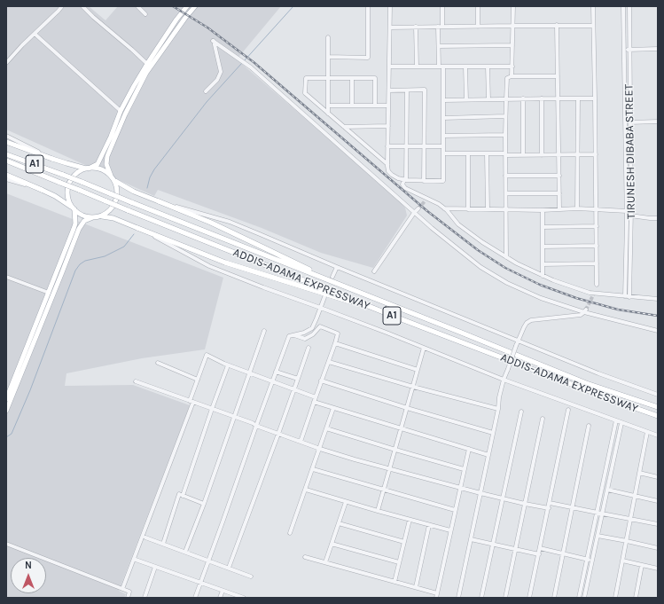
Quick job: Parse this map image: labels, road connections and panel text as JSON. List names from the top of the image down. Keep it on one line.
{"streets":{"highway":["A1","ADDIS-ADAMA EXPRESSWAY"],"street":["TIRUNESH DIBABA STREET"]},"north":"top"}
